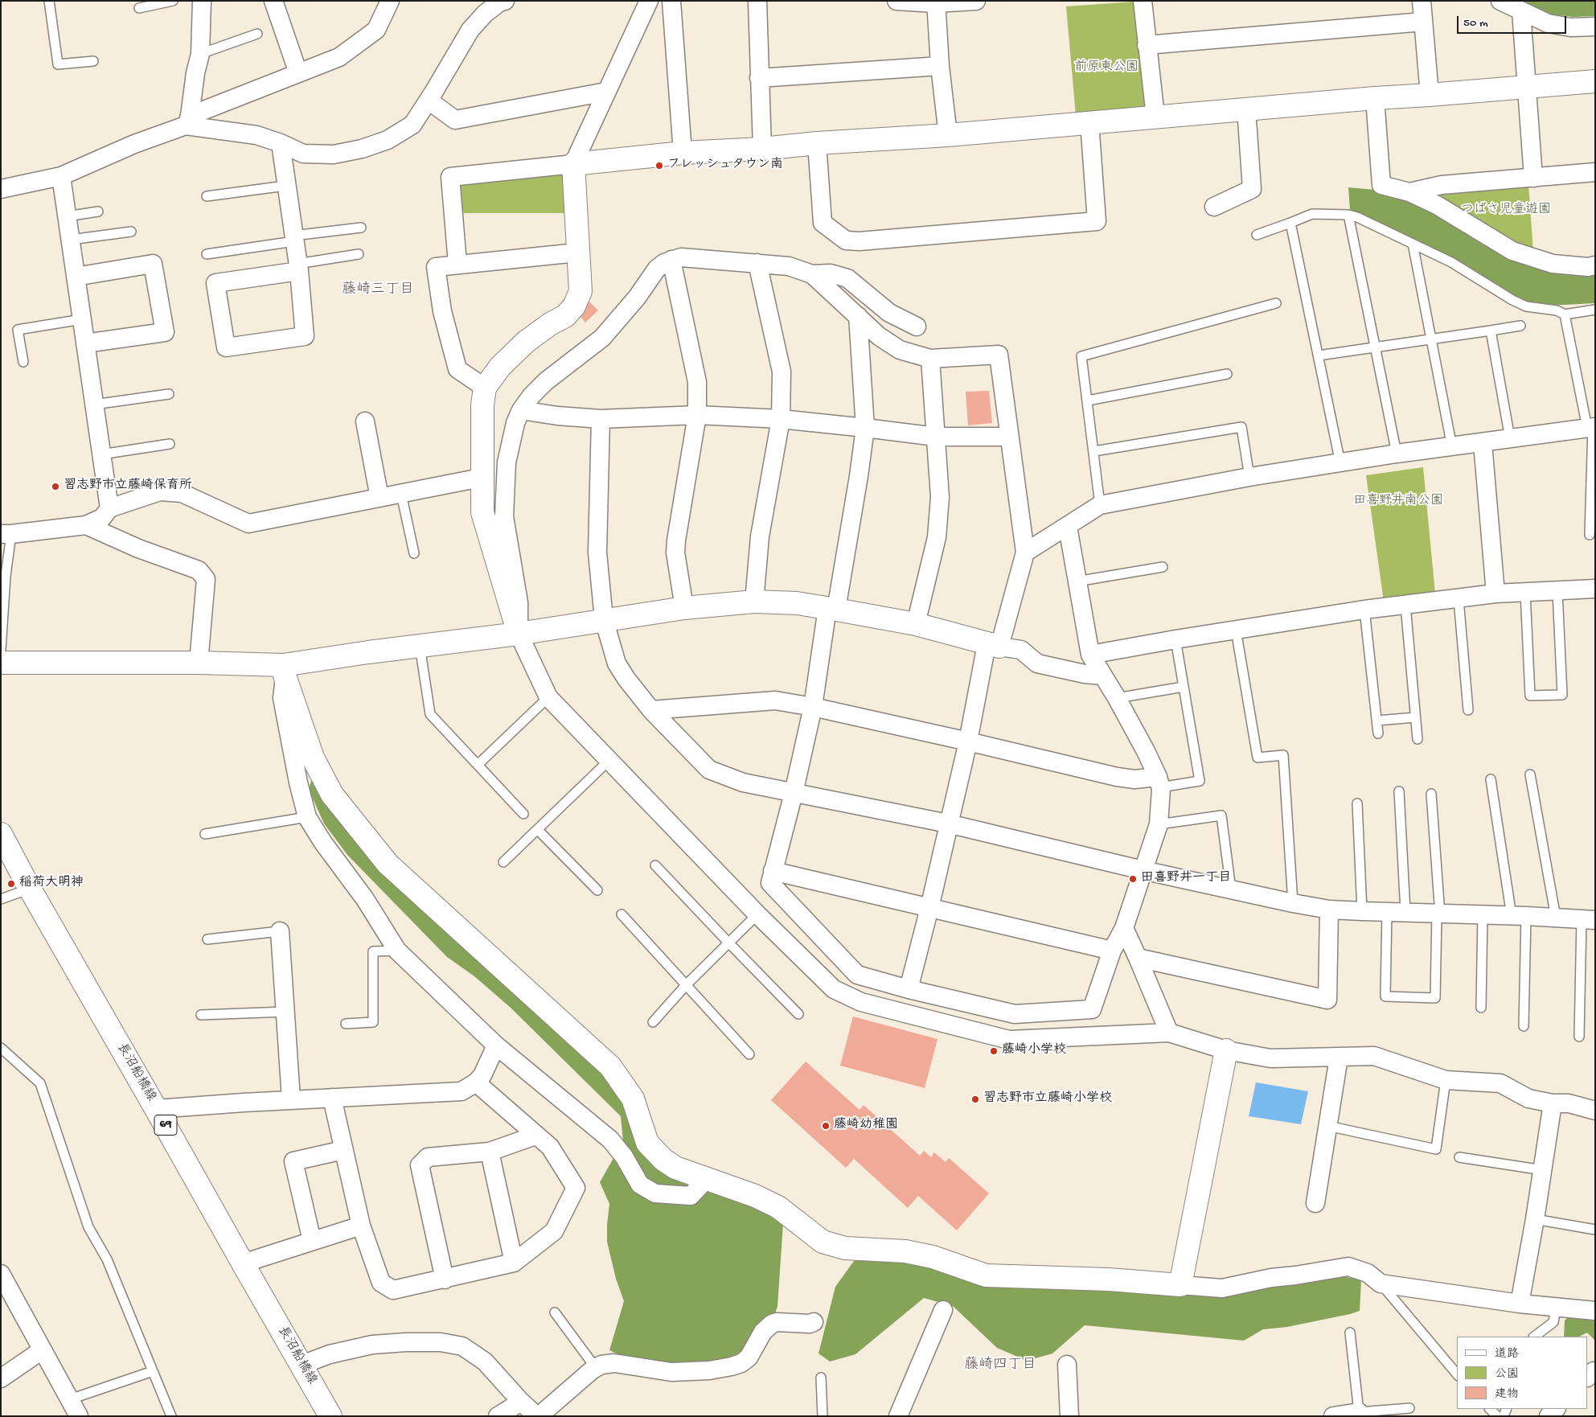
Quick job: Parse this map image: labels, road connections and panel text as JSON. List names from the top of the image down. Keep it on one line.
{"streets":{"street":["長沼船橋線","69"]},"districts":["藤崎三丁目","藤崎四丁目"],"parks":["前原東公園","つばさ児童遊園","田喜野井南公園"],"places":["フレッシュタウン南","習志野市立藤崎保育所","田喜野井一丁目","稲荷大明神","藤崎小学校","習志野市立藤崎小学校","藤崎幼稚園"],"legend":["道路","公園","建物"],"scale_bar":"50 m"}
